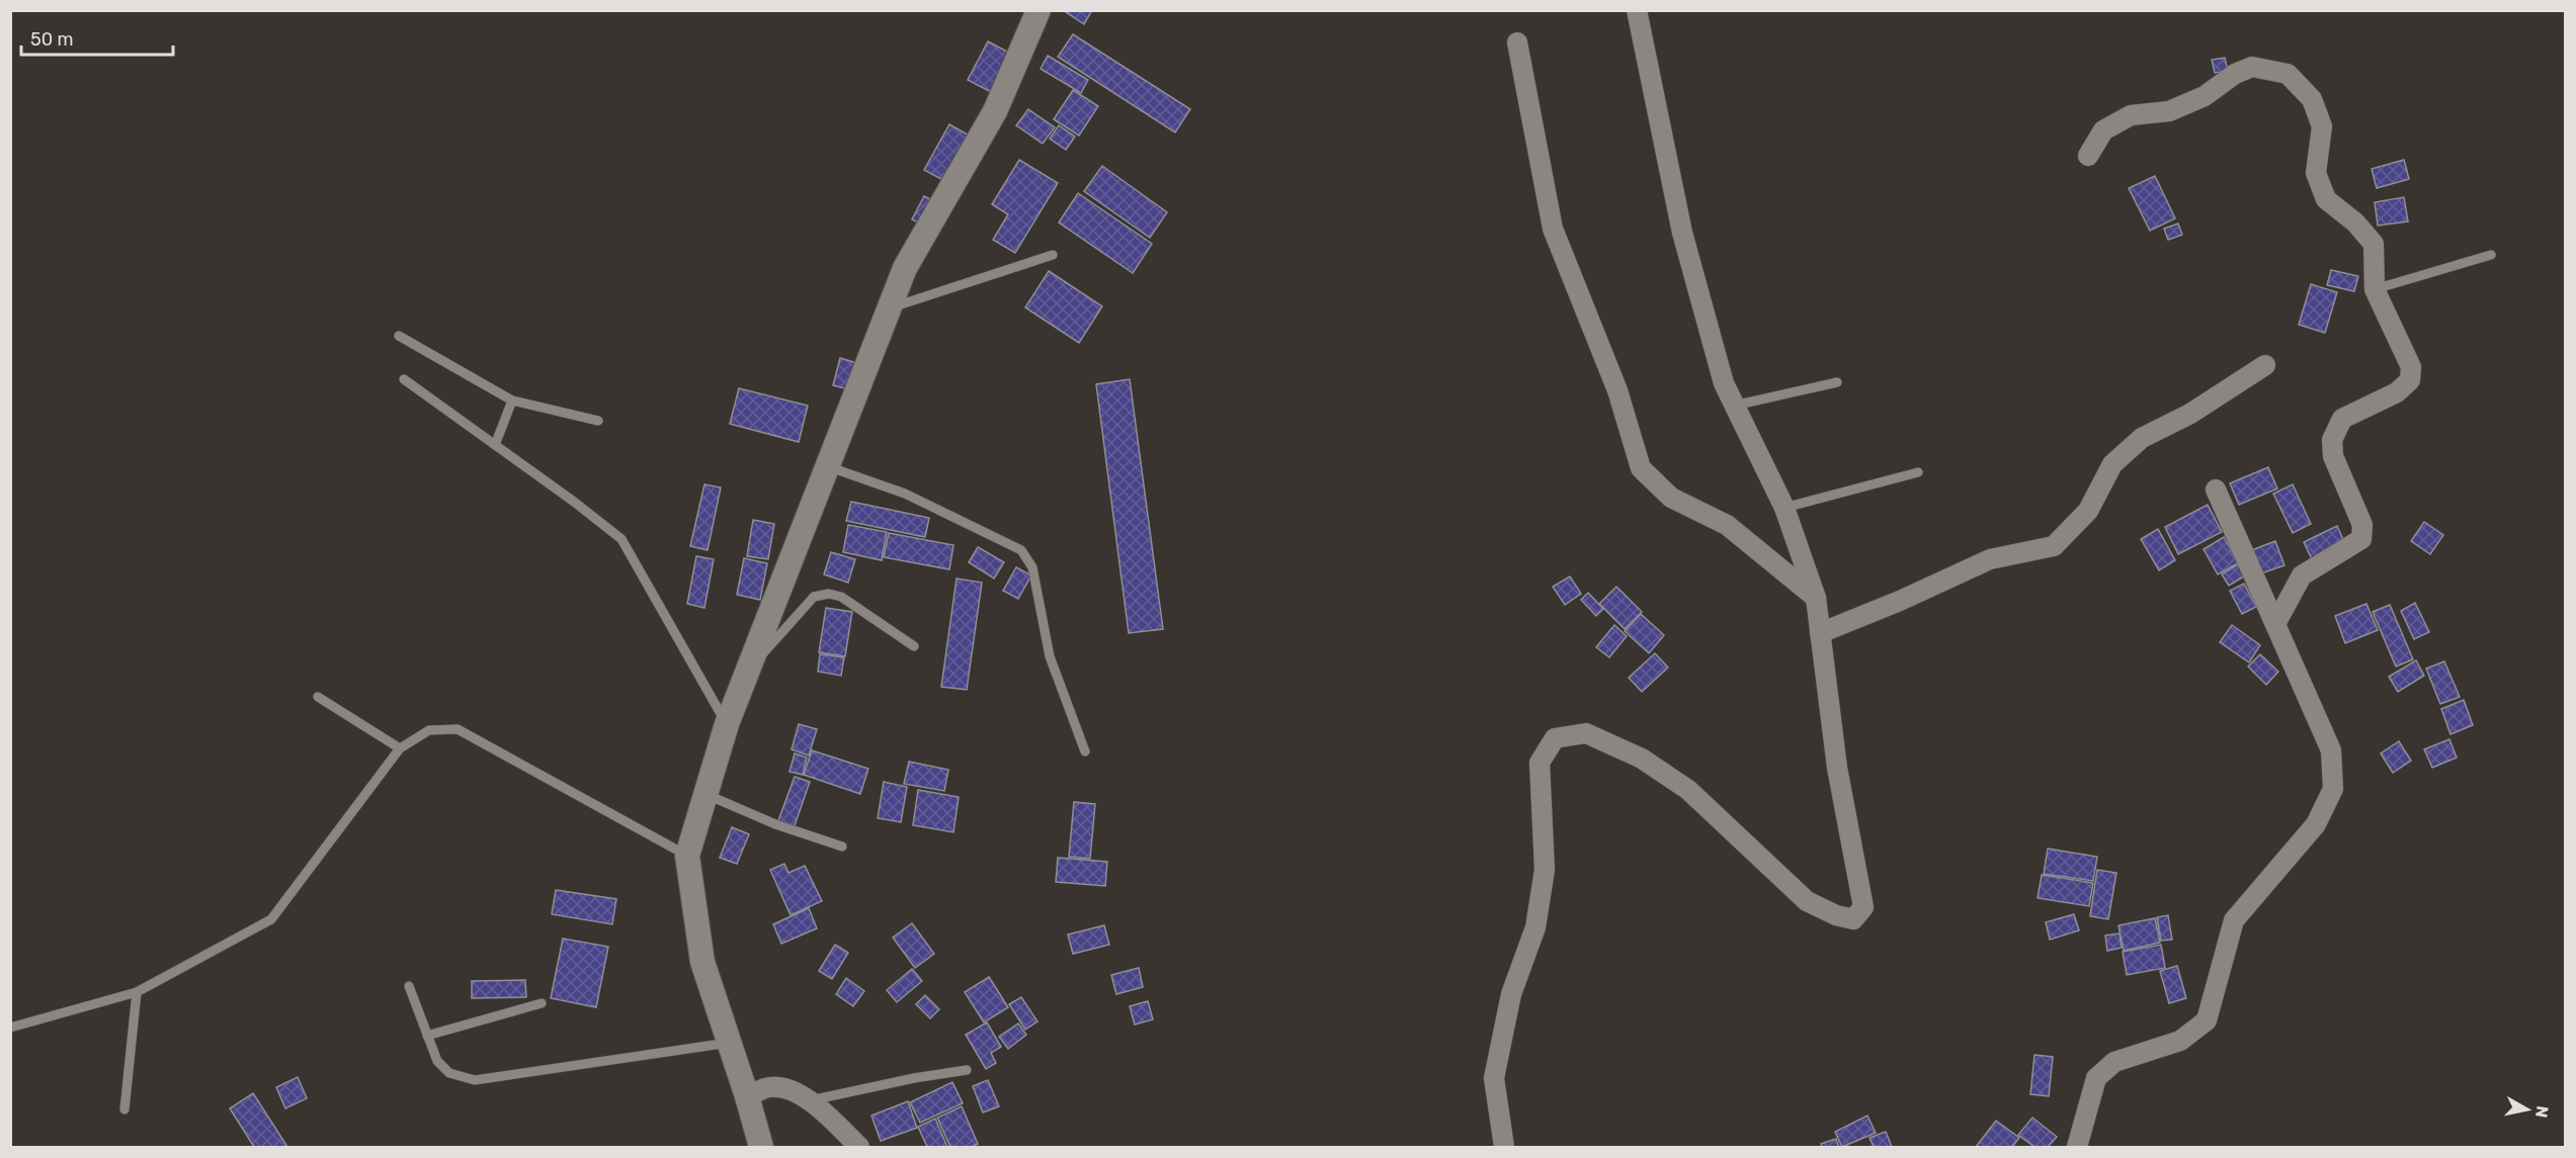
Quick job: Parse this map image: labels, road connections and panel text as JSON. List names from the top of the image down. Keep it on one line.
{"scale_bar":"50 m","north":"right"}
